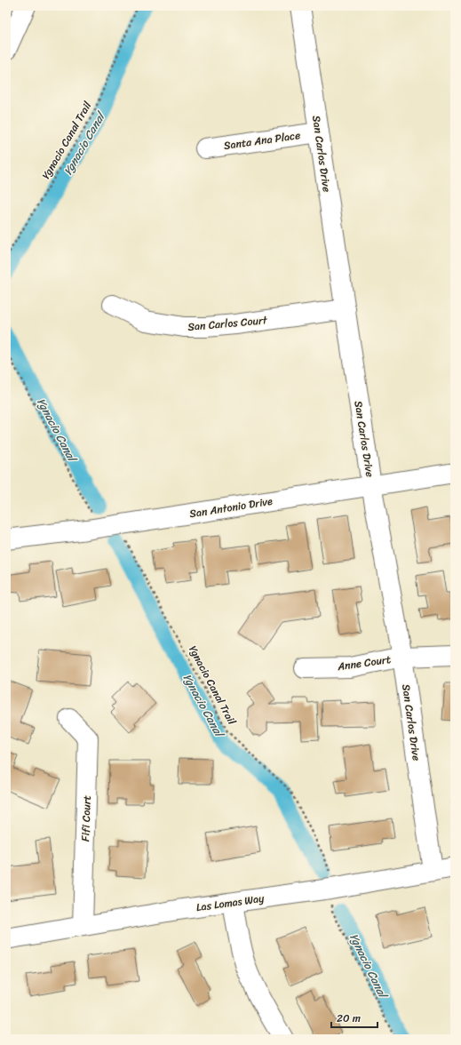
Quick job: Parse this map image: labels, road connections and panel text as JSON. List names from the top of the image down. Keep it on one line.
{"streets":{"street":["Santa Ana Place","San Carlos Drive","San Carlos Court","San Antonio Drive","Anne Court","Fifi Court","Las Lomas Way"],"path":["Ygnacio Canal Trail"]},"crossings":[["Ygnacio Canal Trail","San Antonio Drive"],["Ygnacio Canal Trail","Las Lomas Way"],["Santa Ana Place","San Carlos Drive"],["San Carlos Drive","San Carlos Court"],["San Carlos Drive","San Antonio Drive"],["San Carlos Drive","Anne Court"],["San Carlos Drive","Las Lomas Way"],["Fifi Court","Las Lomas Way"]],"water":["Ygnacio Canal"],"scale_bar":"20 m"}
